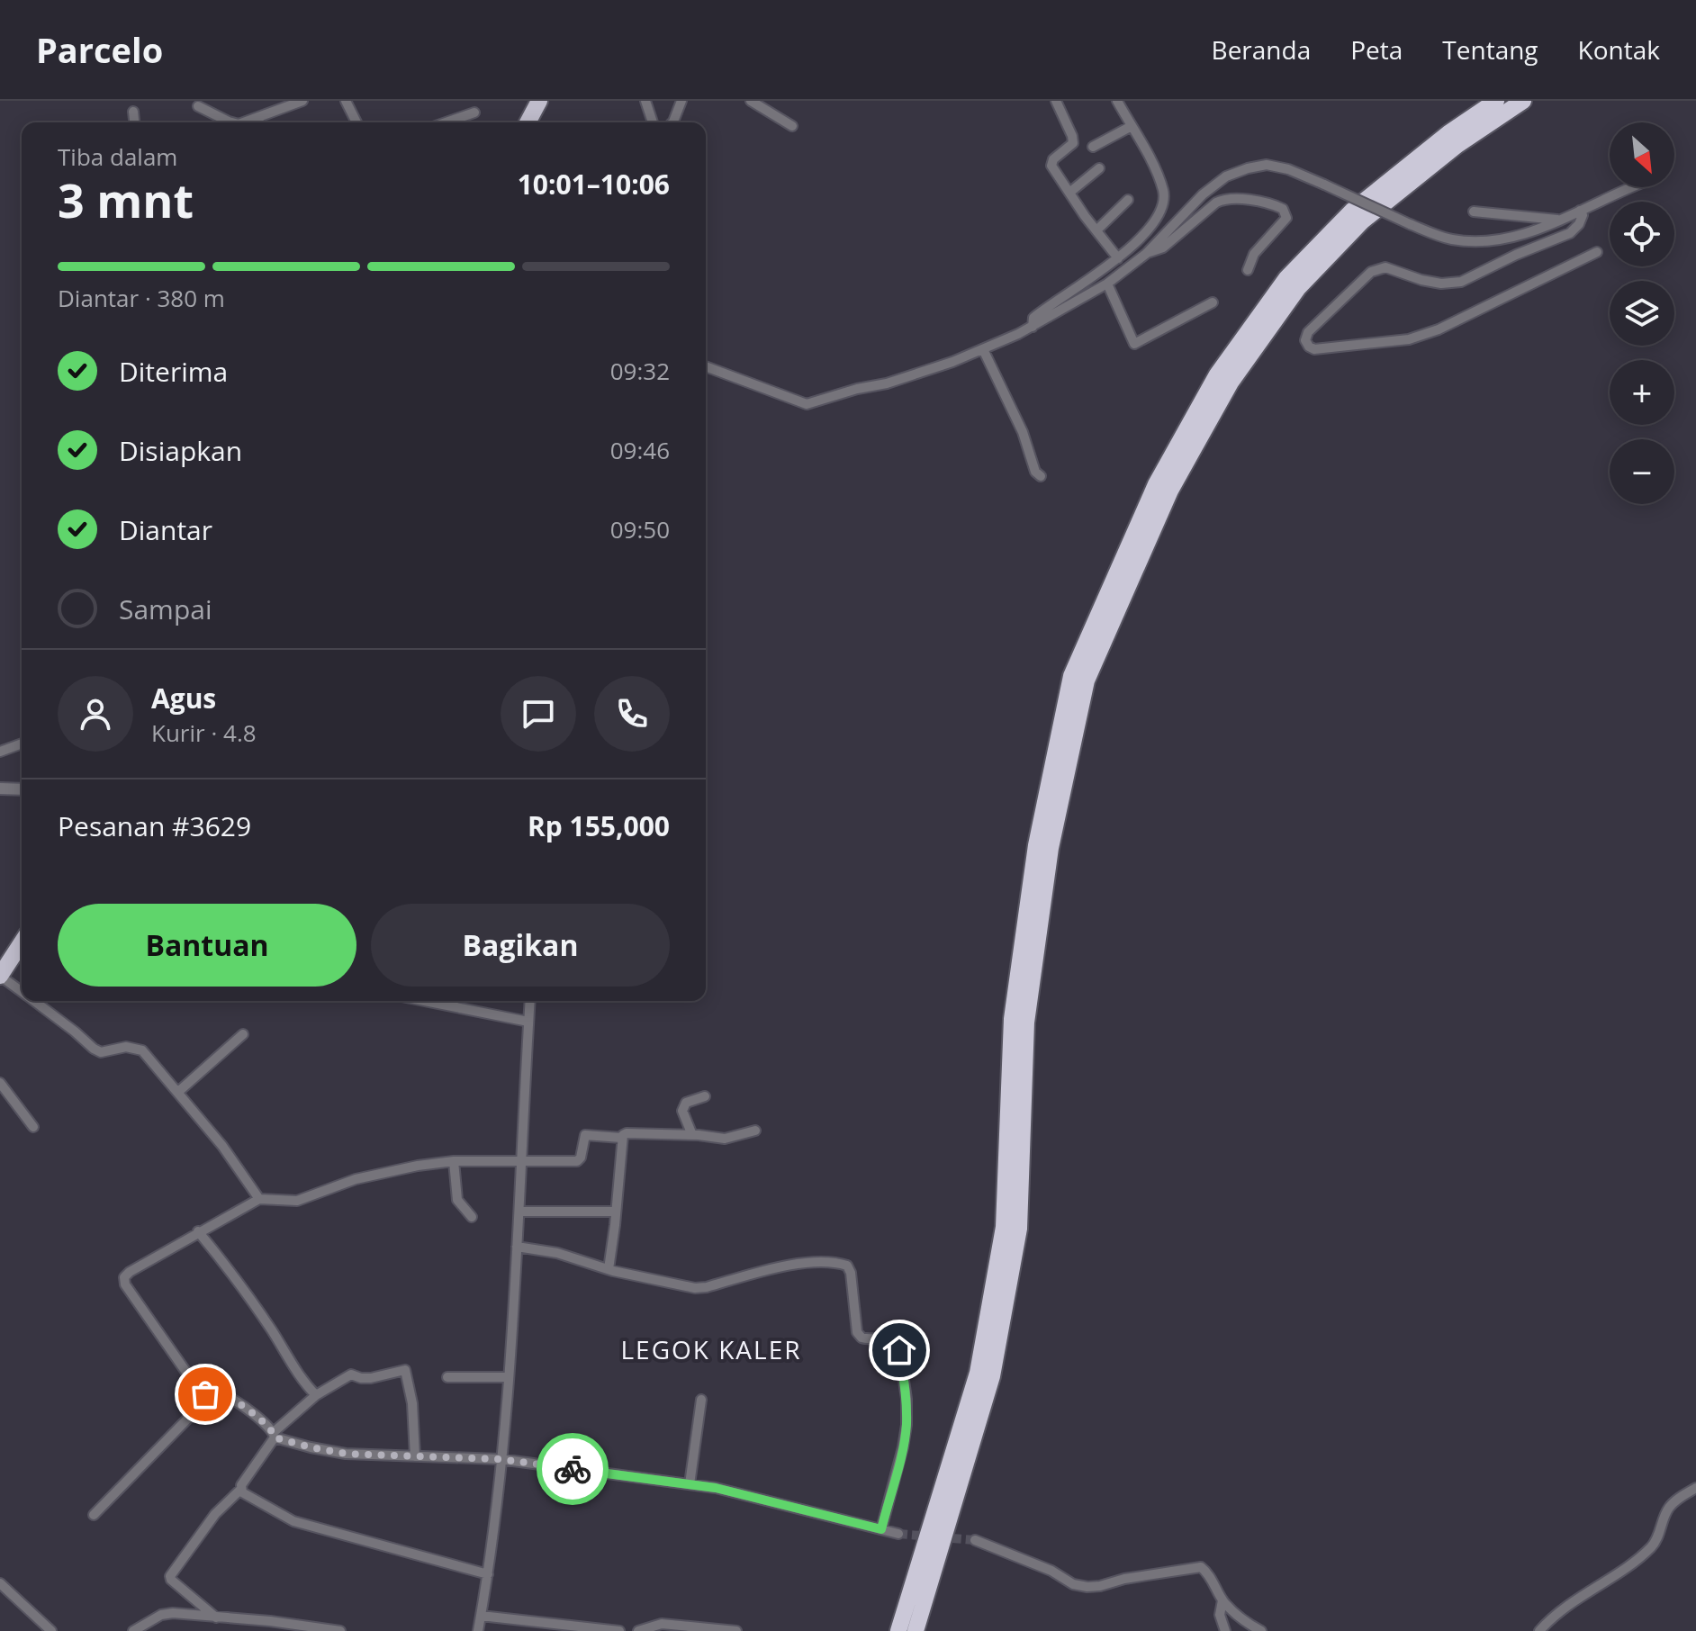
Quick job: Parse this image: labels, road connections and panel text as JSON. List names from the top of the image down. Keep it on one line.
{"districts":["LEGOK KALER"],"north":"bottom right","page":{"header":"Parcelo","nav":["Beranda","Peta","Tentang","Kontak"],"map_buttons":["+","−"],"heading":["3 mnt","Tiba dalam","10:01–10:06"],"panel":["Agus","Kurir · 4.8","Pesanan #3629","Rp 155,000"],"bar":"Diantar · 380 m","list":[["Diterima","09:32"],["Disiapkan","09:46"],["Diantar","09:50"],"Sampai"],"buttons":["Bantuan","Bagikan"]}}
